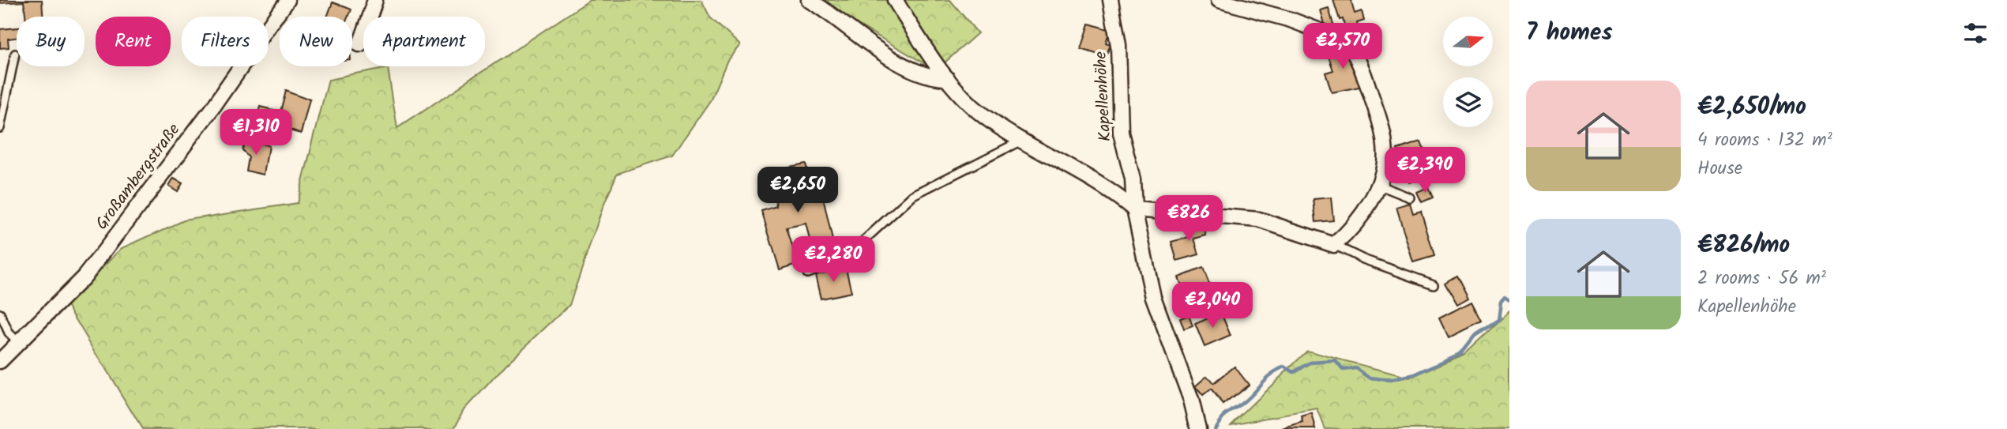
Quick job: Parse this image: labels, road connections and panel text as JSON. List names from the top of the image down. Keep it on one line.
{"streets":{"street":["Kapellenhöhe","Großambergstraße"]},"north":"right","page":{"heading":"7 homes","chip":["Buy","Rent","Filters","New","Apartment"],"price":["€2,570","€1,310","€2,390","€2,650","€826","€2,280","€2,040"],"list":[{"name":"€2,650/mo","note":"4 rooms · 132 m² · House"},{"name":"€826/mo","note":"2 rooms · 56 m² · Kapellenhöhe"}]}}
